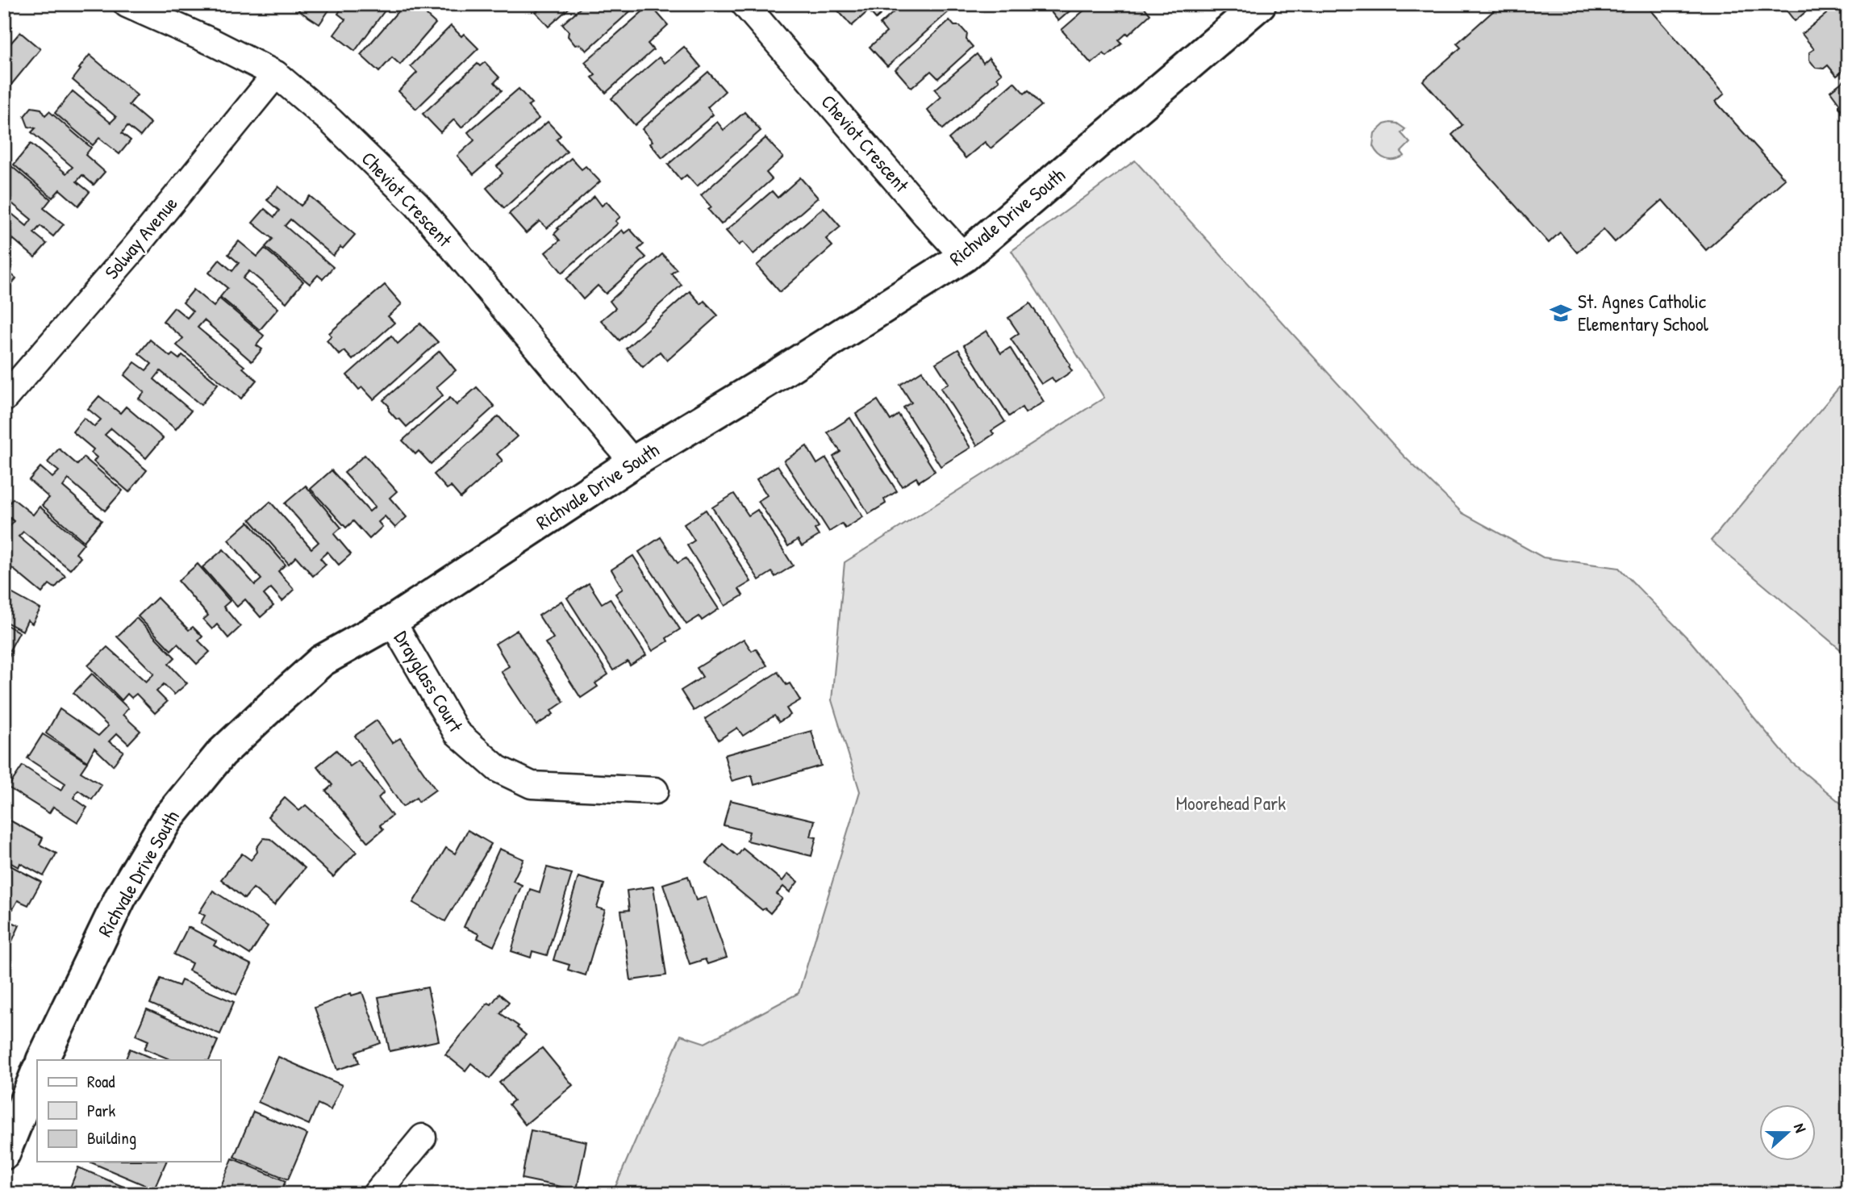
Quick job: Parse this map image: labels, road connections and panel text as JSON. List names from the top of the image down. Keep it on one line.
{"streets":{"street":["Cheviot Crescent","Richvale Drive South","Solway Avenue","Drayglass Court"]},"crossings":[["Cheviot Crescent","Richvale Drive South"],["Cheviot Crescent","Solway Avenue"],["Richvale Drive South","Drayglass Court"]],"parks":["Moorehead Park"],"places":{"school or university":["St. Agnes Catholic Elementary School"]},"legend":["Road","Park","Building"],"north":"right"}
